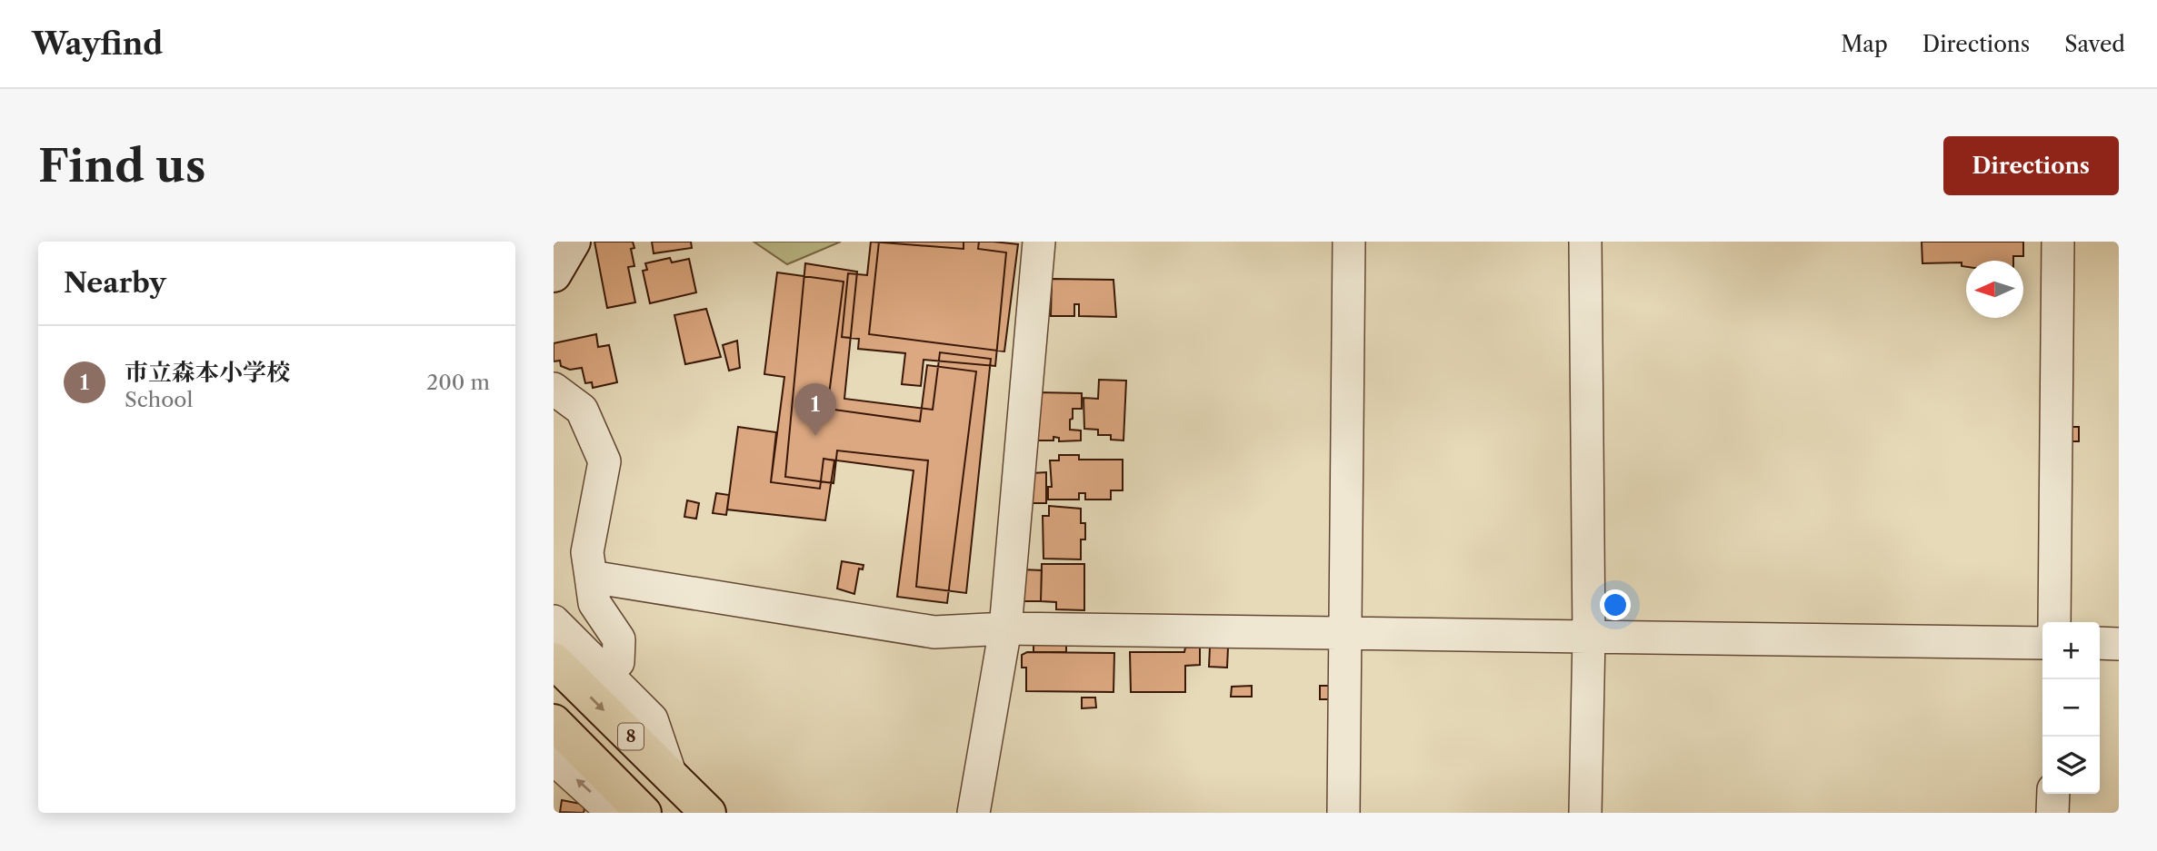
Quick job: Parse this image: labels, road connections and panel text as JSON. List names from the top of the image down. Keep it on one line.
{"streets":{"highway":["8"]},"north":"left","page":{"header":"Wayfind","nav":["Map","Directions","Saved"],"buttons":"Directions","title":"Find us","heading":"Nearby","list":[{"mark":"1","name":"市立森本小学校","note":"School","value":"200 m"}],"pins":"1","map_buttons":["+","−"]}}
